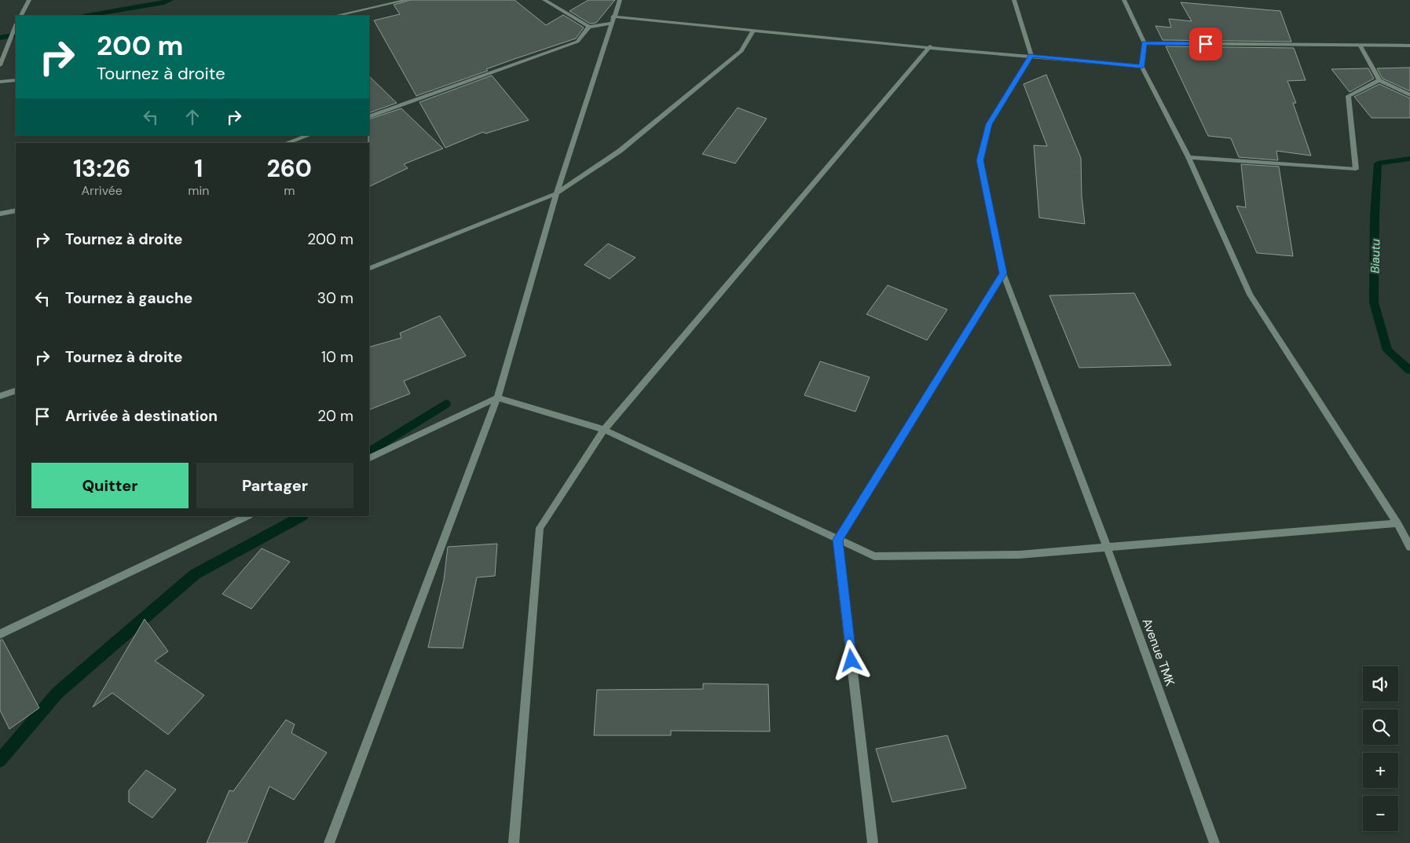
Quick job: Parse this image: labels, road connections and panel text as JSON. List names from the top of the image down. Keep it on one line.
{"streets":{"street":["Avenue TMK"]},"water":["Biautu"],"page":{"turn":["200 m","Tournez à droite"],"eta":["13:26","Arrivée","1","min","260","m"],"list":[{"name":"Tournez à droite","value":"200 m"},{"name":"Tournez à gauche","value":"30 m"},{"name":"Tournez à droite","value":"10 m"},{"name":"Arrivée à destination","value":"20 m"}],"buttons":["Quitter","Partager"],"map_buttons":["+","−"]}}
